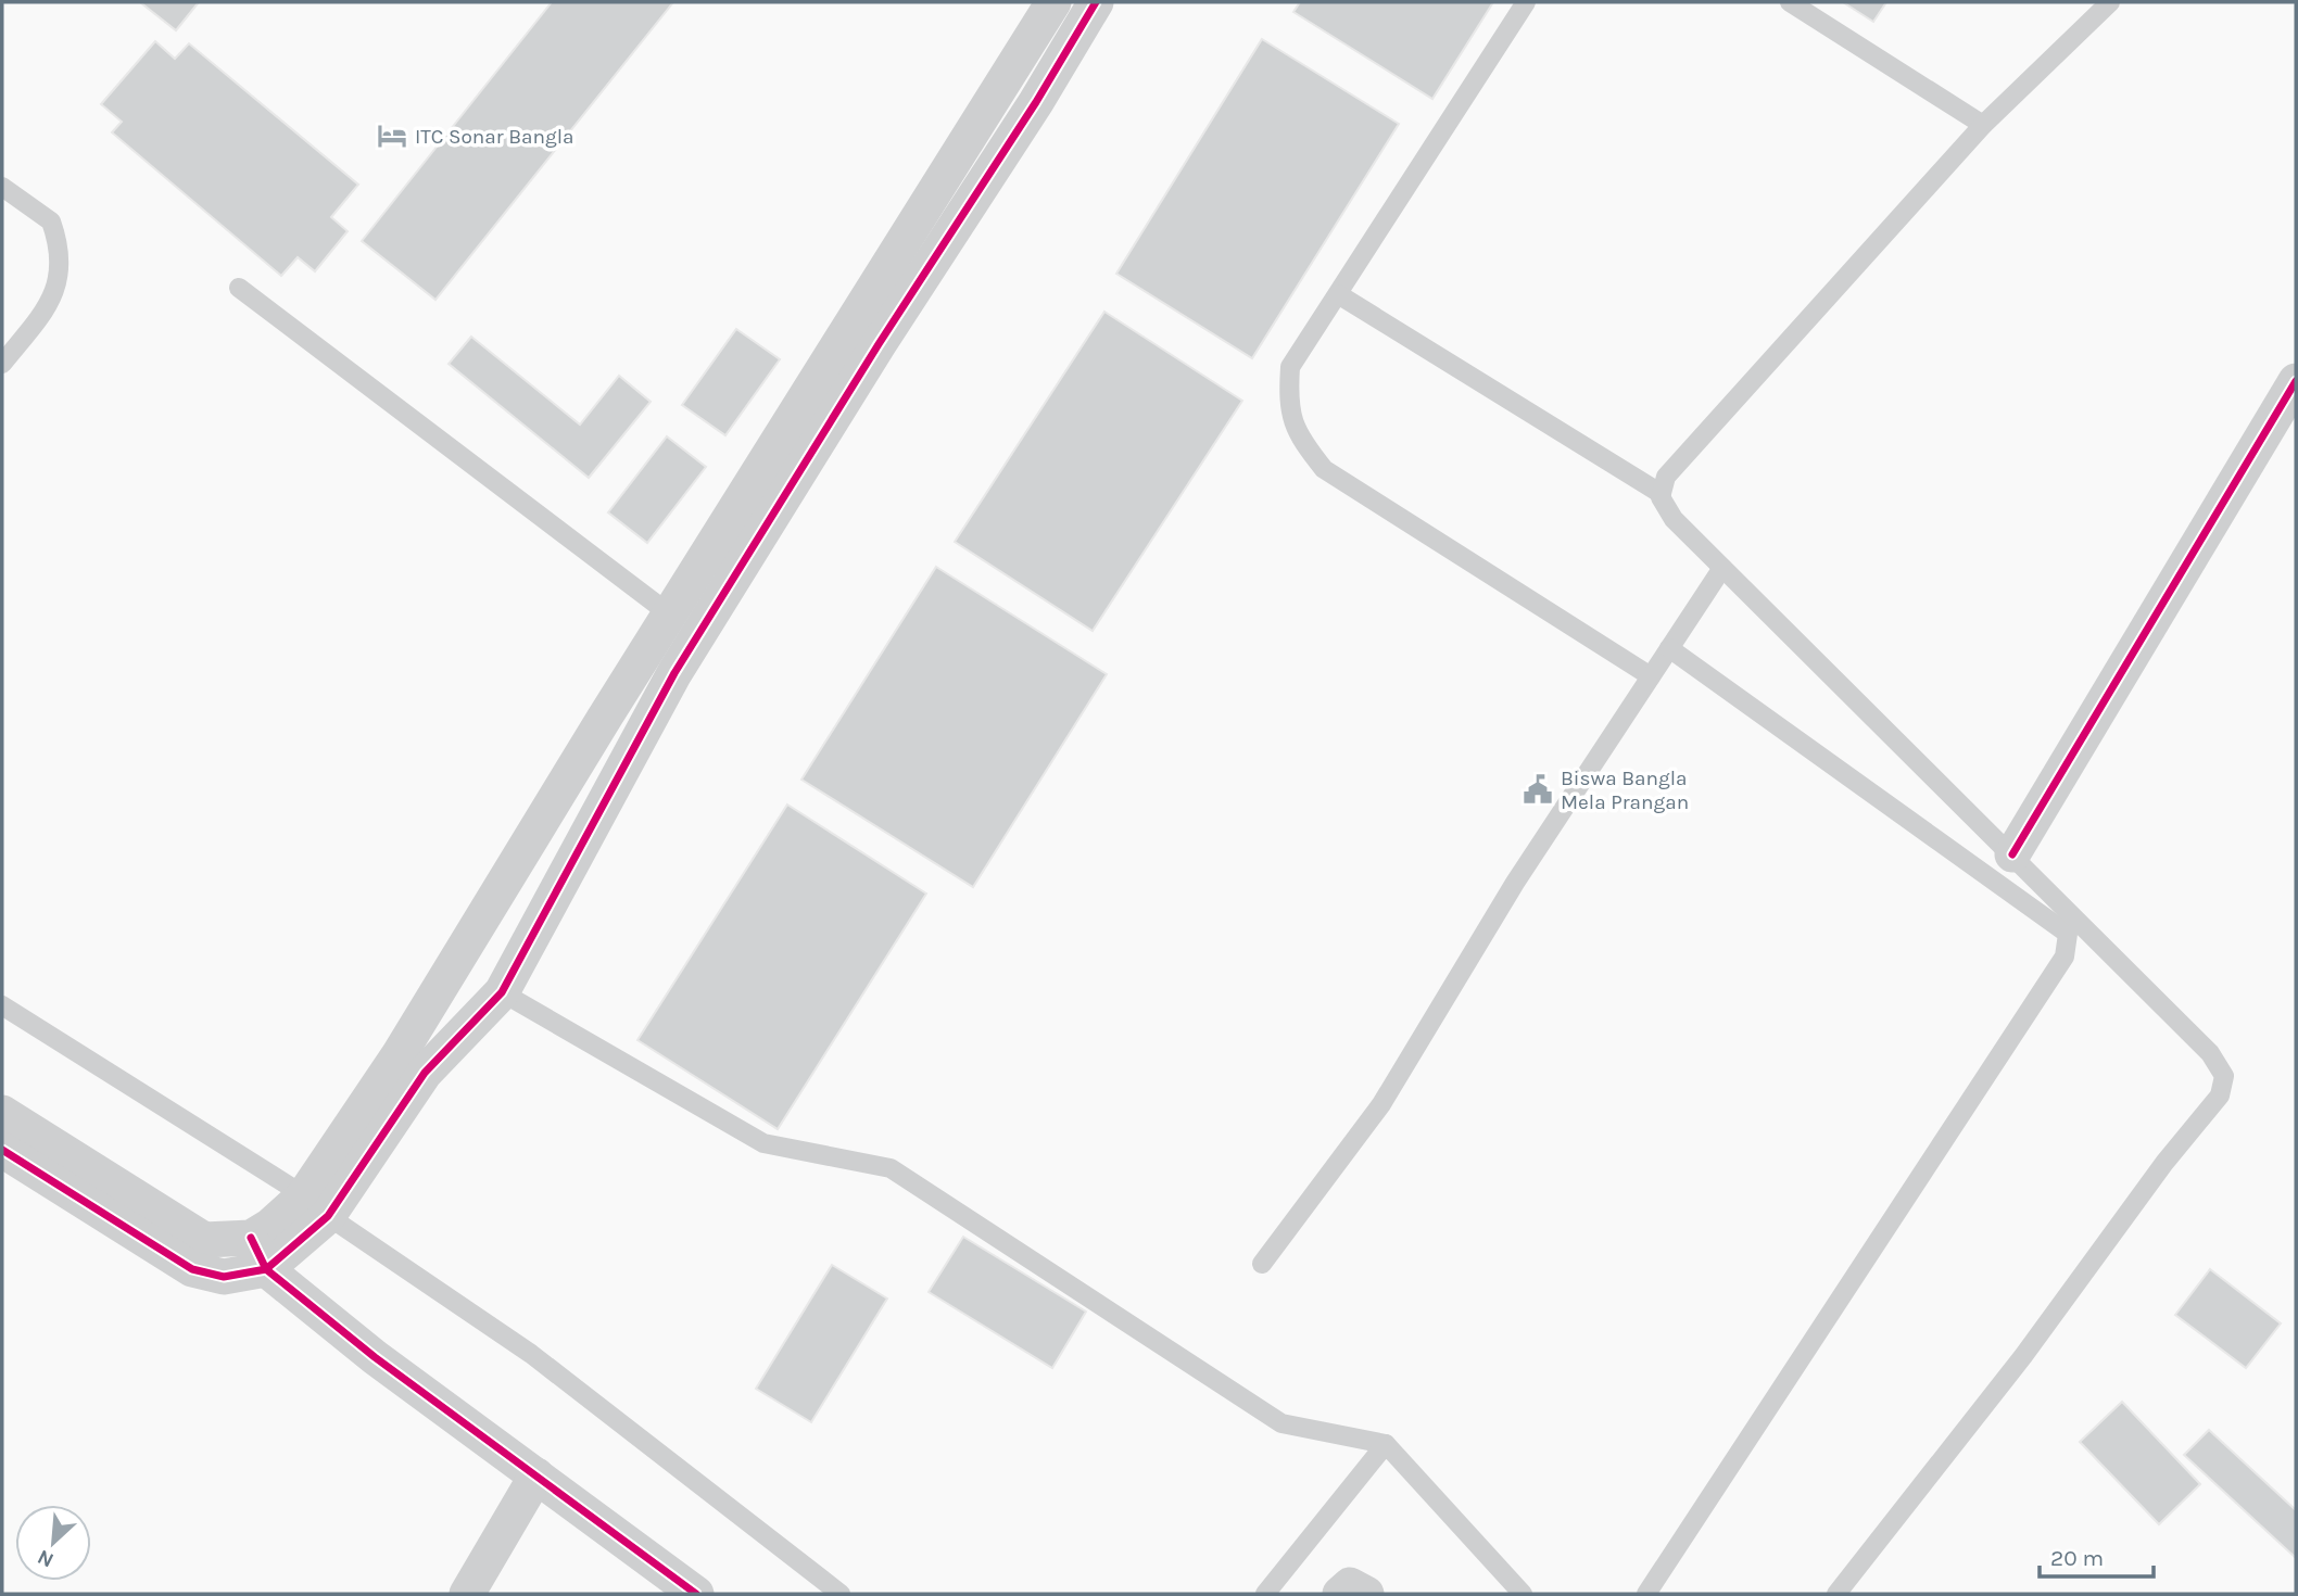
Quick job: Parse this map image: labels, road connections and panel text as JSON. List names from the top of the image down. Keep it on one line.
{"places":{"hotel":["ITC Sonar Bangla"],"public building":["Biswa Bangla Mela Prangan"]},"scale_bar":"20 m","north":"bottom left"}
